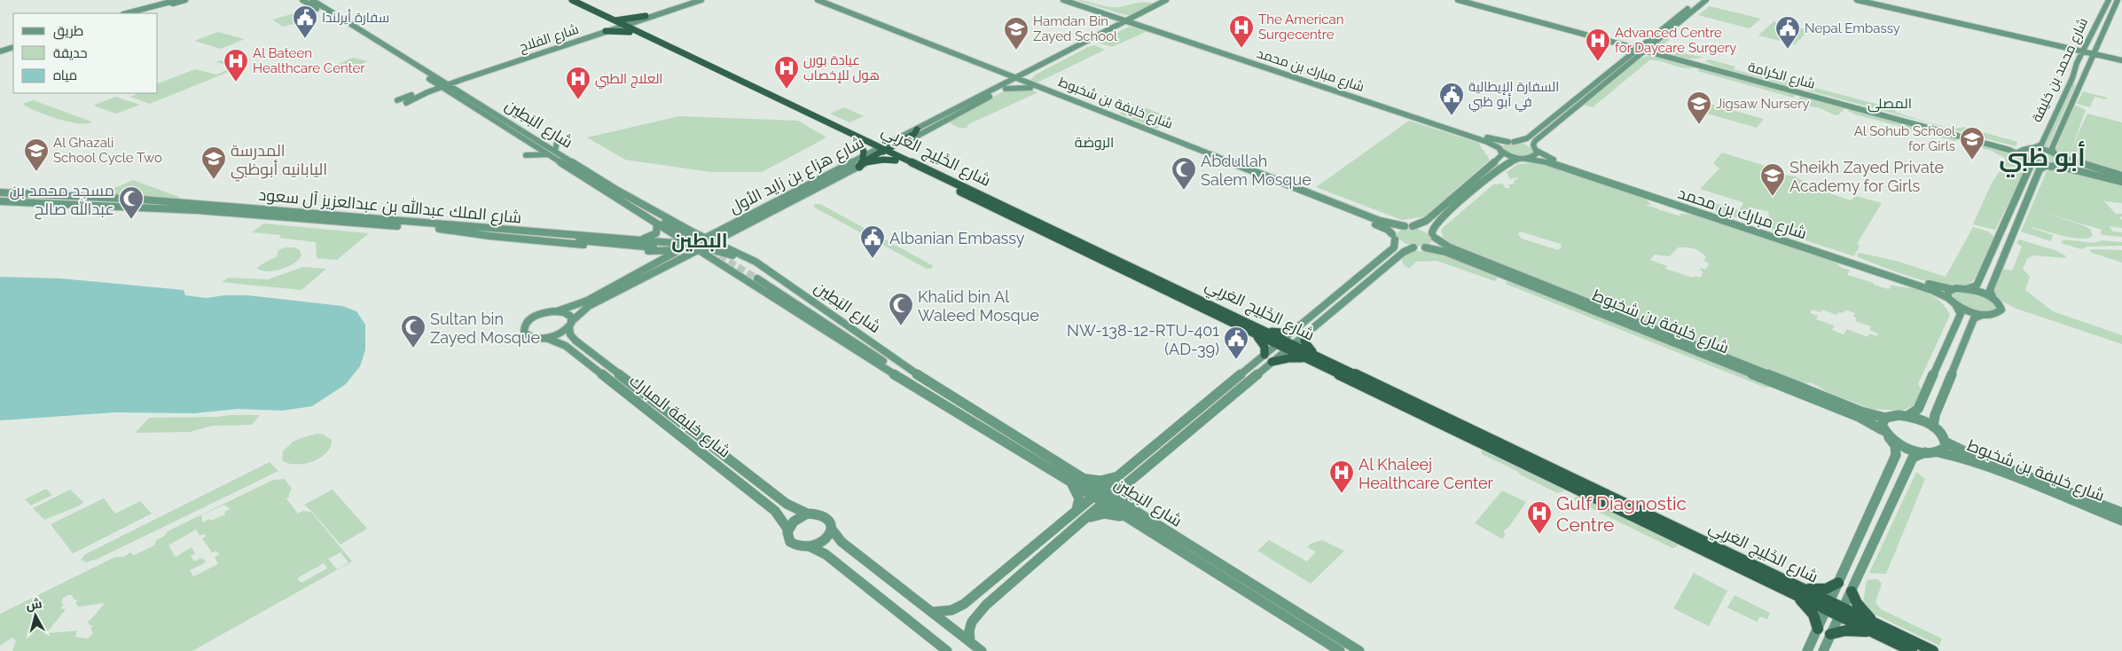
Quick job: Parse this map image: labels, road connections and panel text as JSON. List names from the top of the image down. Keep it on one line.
{"streets":{"highway":["شارع الخَلِيج العَربِي"],"main road":["شارع الفلاح","شارع مبارك بن محمد","شارع محمد بن خليفة","شارع الكرامة","شارع خليفة بن شخبوط","شارع البَطِين","شارع هزاع بن زايد الأول","شارع الملك عبدالله بن عبدالعزيز آل سعود","شارع خليفة المبارك"]},"crossings":[["شارع الفلاح","شارع البَطِين"],["شارع الفلاح","شارع الخَلِيج العَربِي"],["شارع مبارك بن محمد","شارع هزاع بن زايد الأول"],["شارع محمد بن خليفة","شارع الكرامة"],["شارع خليفة بن شخبوط","شارع هزاع بن زايد الأول"],["شارع البَطِين","شارع هزاع بن زايد الأول"],["شارع البَطِين","شارع الملك عبدالله بن عبدالعزيز آل سعود"],["شارع الخَلِيج العَربِي","شارع هزاع بن زايد الأول"],["شارع هزاع بن زايد الأول","شارع خليفة المبارك"]],"districts":["المصلى","الروضة","أبو ظبي","البطين"],"places":{"public building":["سفارة أيرلندا","Nepal Embassy","السفارة الإيطالية في أبو ظبي","Albanian Embassy","NW-138-12-RTU-401 (AD-39)"],"hospital":["The American Surgecentre","Advanced Centre for Daycare Surgery","Al Bateen Healthcare Center","عيادة بورن هول للإخصاب","العلاج الطبي","Al Khaleej Healthcare Center","Gulf Diagnostic Centre"],"school or university":["Hamdan Bin Zayed School","Jigsaw Nursery","Al Sohub School for Girls","Al Ghazali School Cycle Two","المدرسة اليابانيه أبوظبي","Sheikh Zayed Private Academy for Girls"],"mosque":["Abdullah Salem Mosque","مسجد محمد بن عبدالله صالح","Khalid bin Al Waleed Mosque","Sultan bin Zayed Mosque"]},"legend":["طريق","حديقة","مياه"],"north":"top"}
